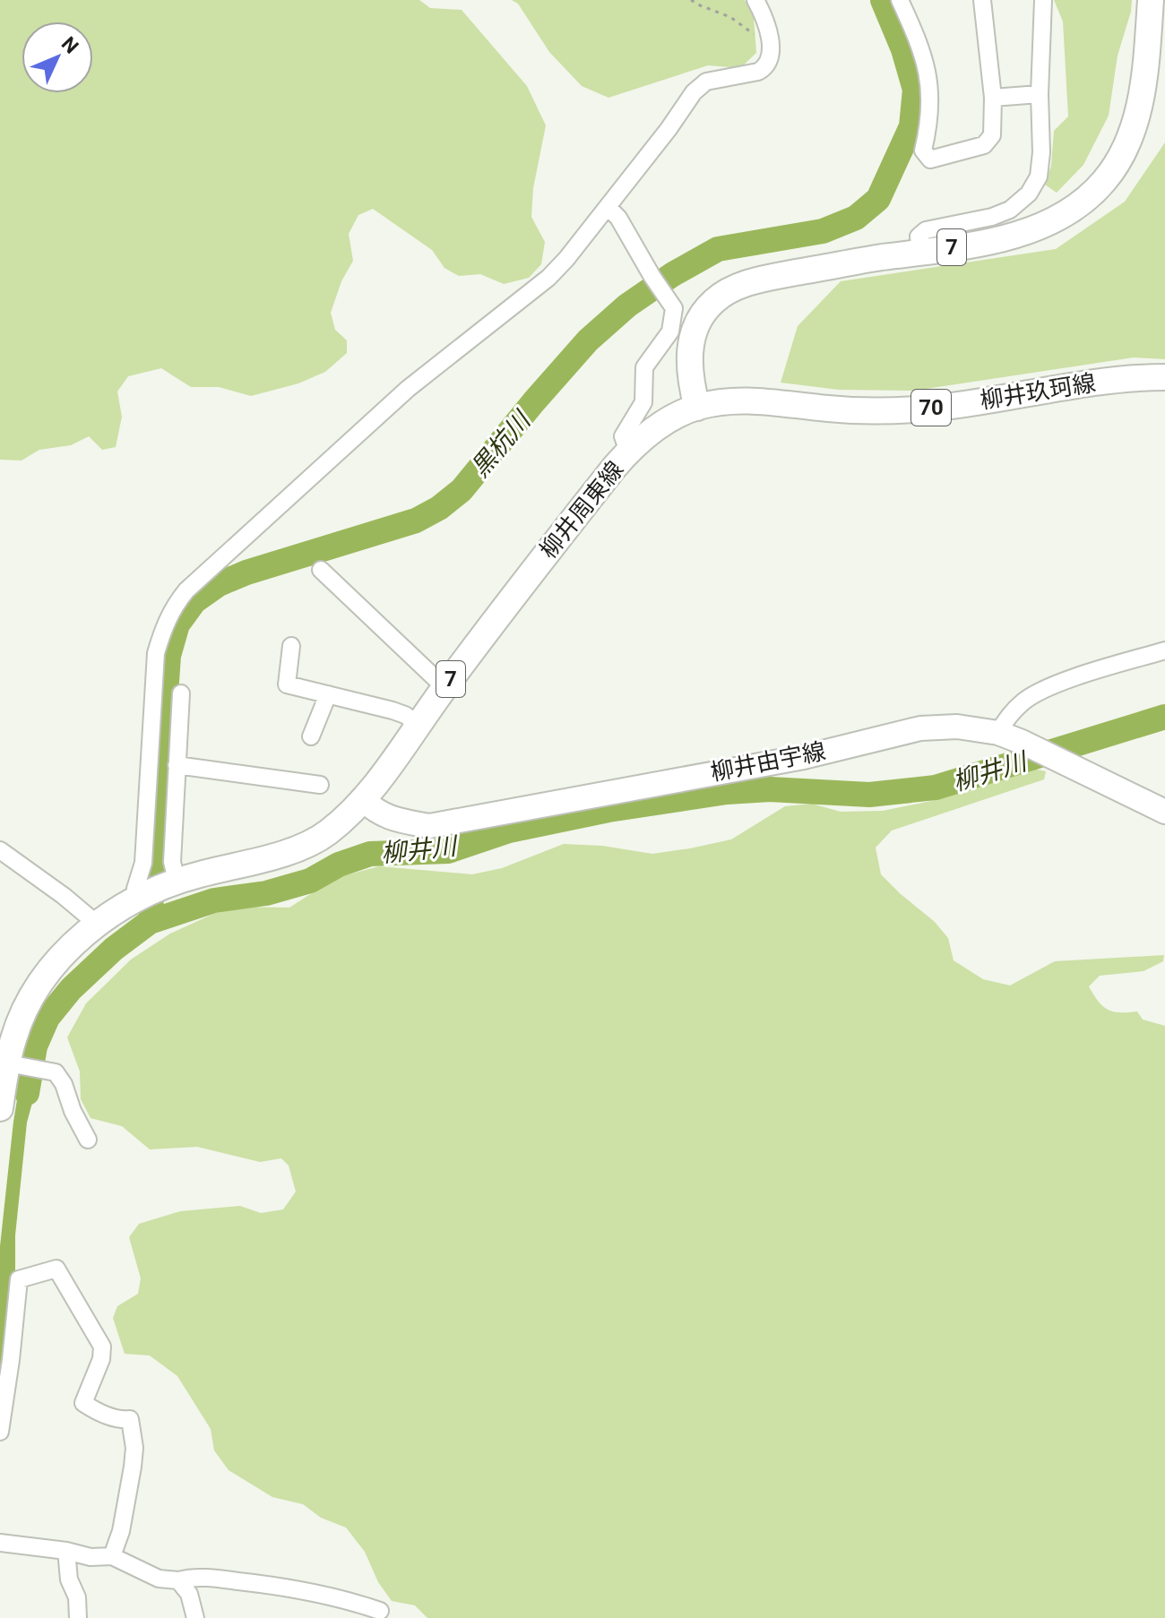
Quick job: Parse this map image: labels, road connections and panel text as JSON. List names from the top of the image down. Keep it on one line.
{"streets":{"main road":["7","柳井玖珂線","70","柳井周東線","柳井由宇線"]},"crossings":[["7","柳井玖珂線"],["7","柳井周東線"],["柳井玖珂線","柳井周東線"],["柳井周東線","柳井由宇線"]],"water":["黒杭川","柳井川"],"north":"top right"}
